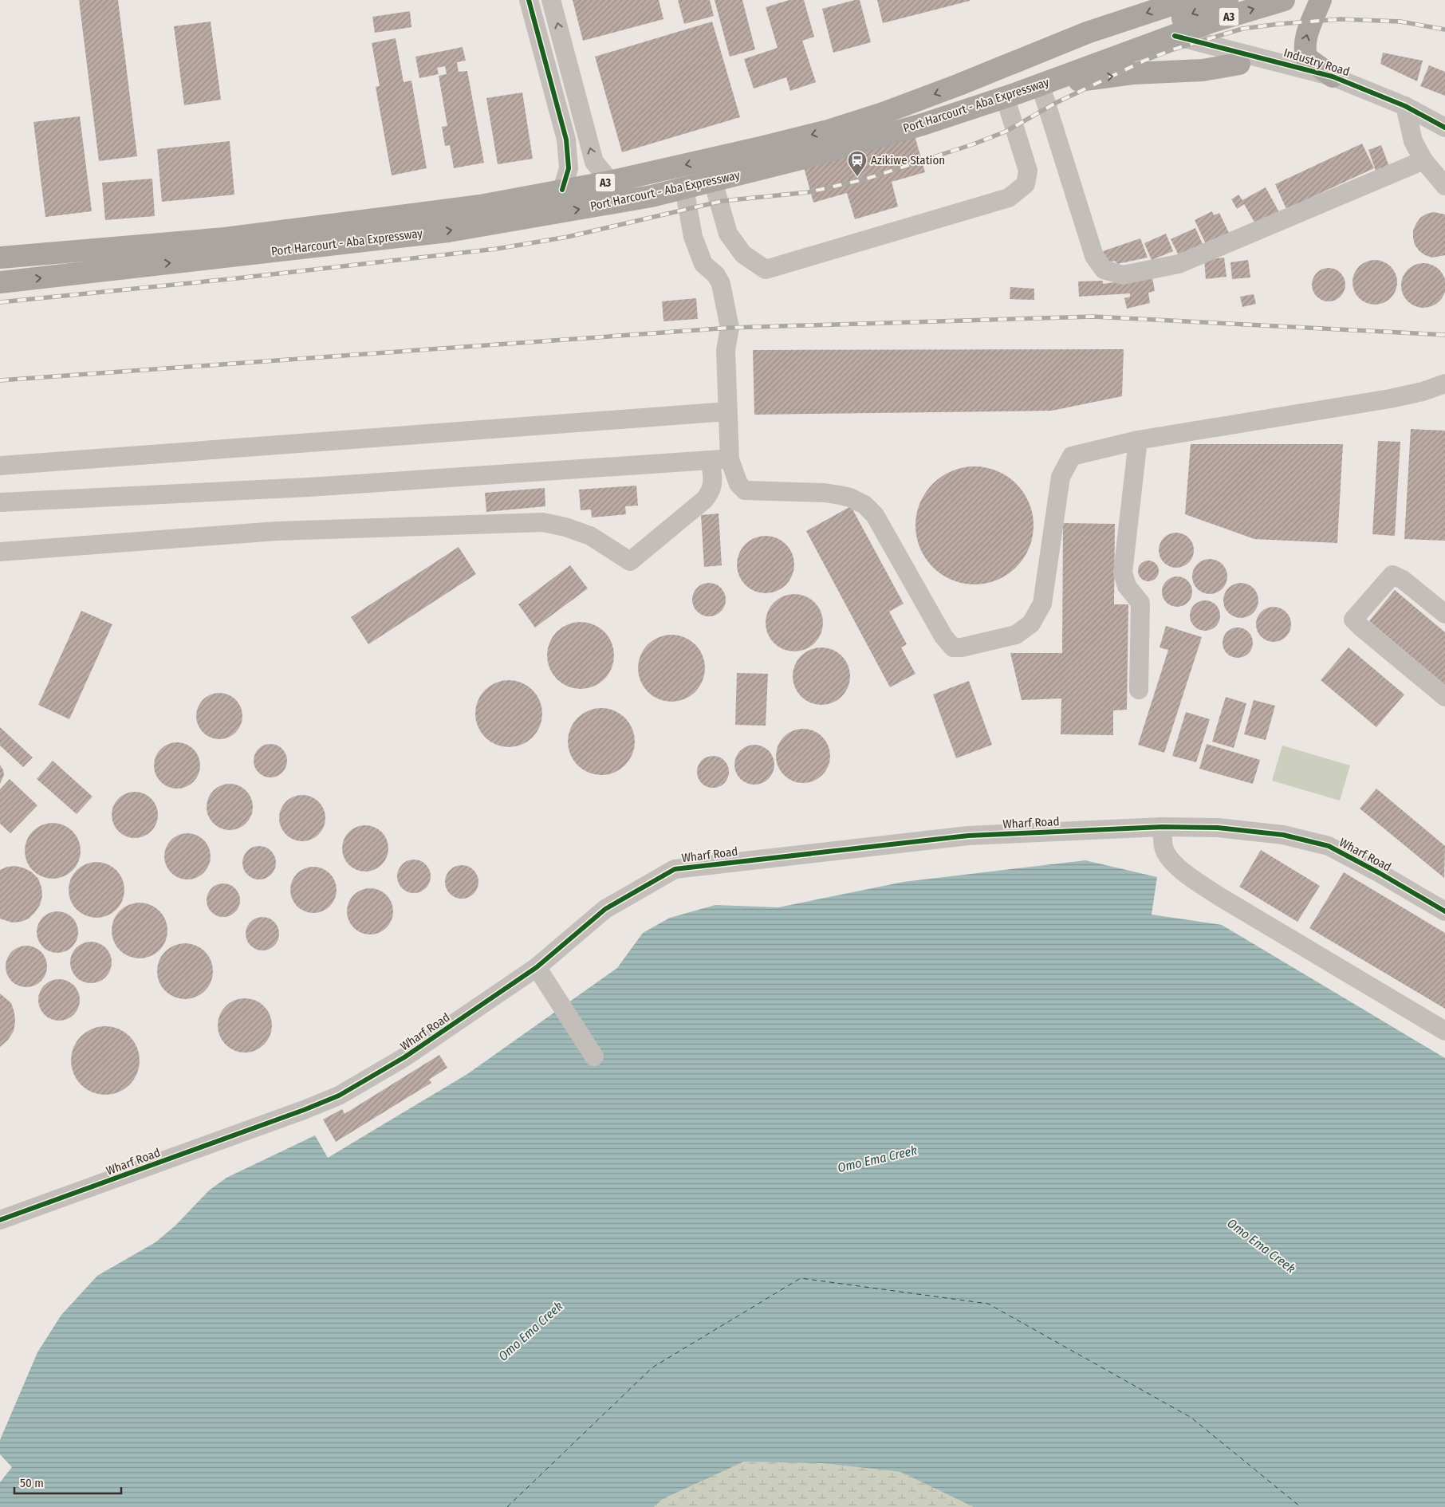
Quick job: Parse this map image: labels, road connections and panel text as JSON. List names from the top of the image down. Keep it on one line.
{"streets":{"highway":["A3","Port Harcourt - Aba Expressway"],"street":["Industry Road","Wharf Road"]},"crossings":[["Industry Road","Port Harcourt - Aba Expressway"]],"water":["Omo Ema Creek"],"places":{"station":["Azikiwe Station"]},"scale_bar":"50 m"}
